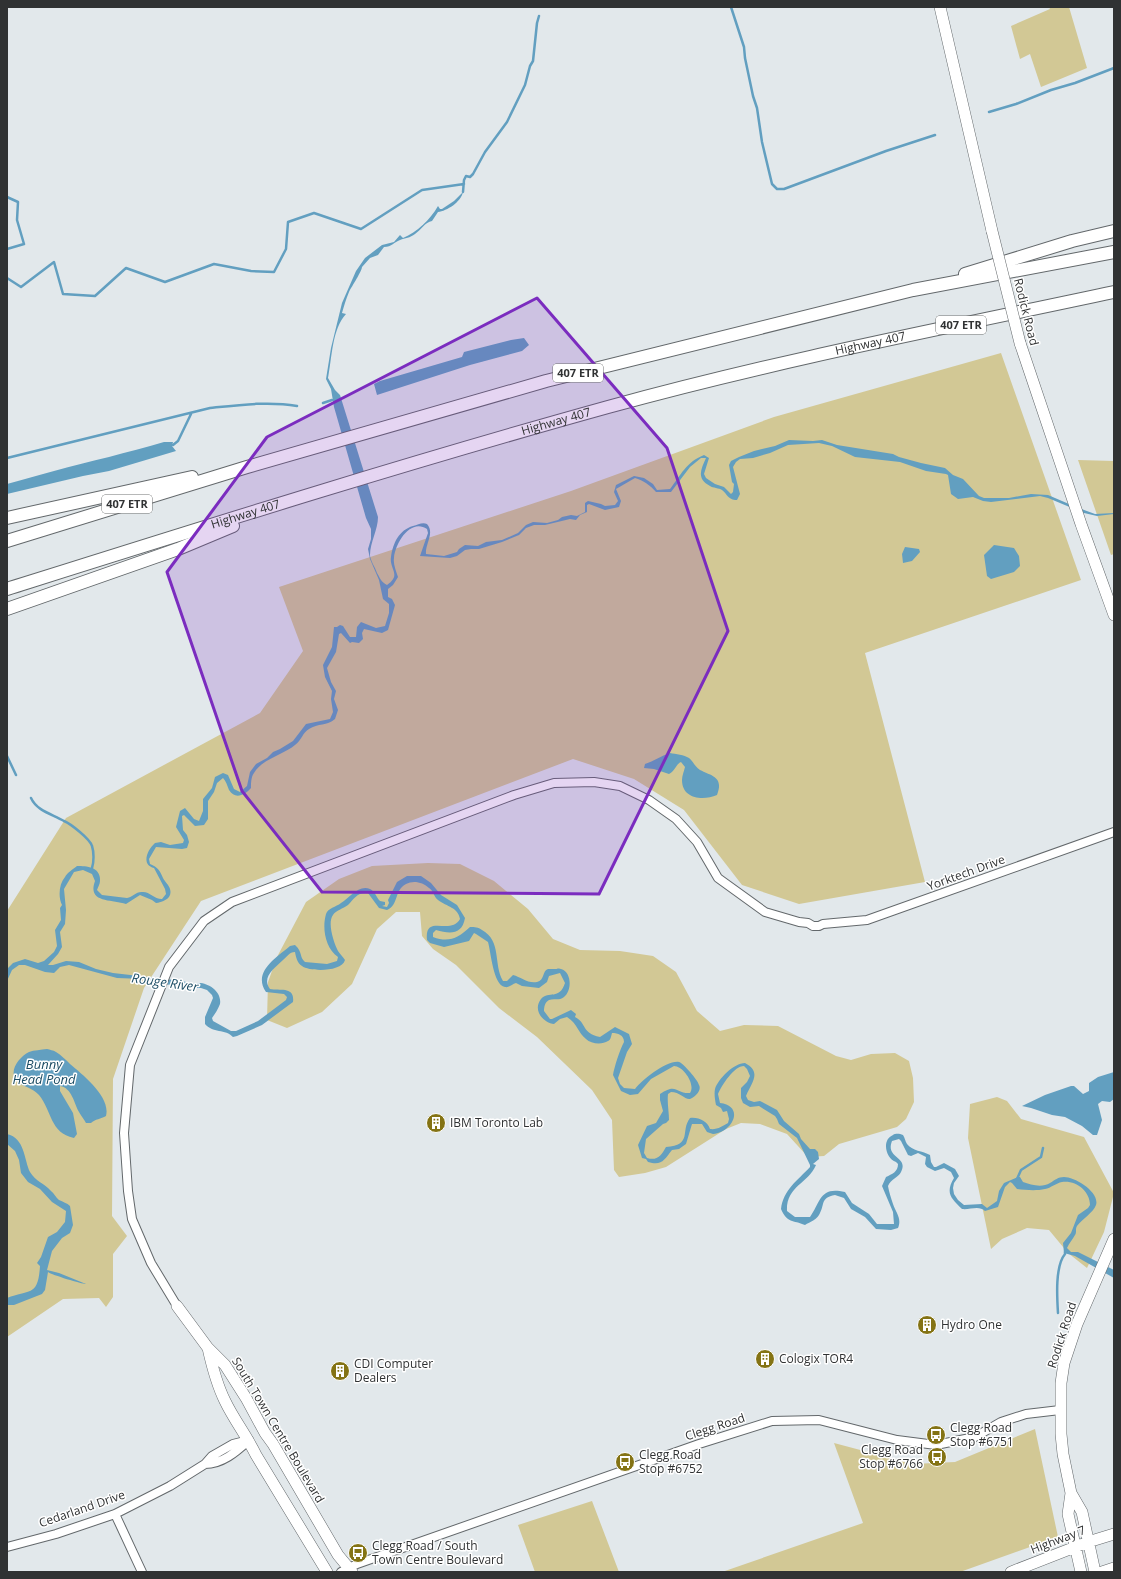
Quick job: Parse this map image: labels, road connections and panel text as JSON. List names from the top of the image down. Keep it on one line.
{"streets":{"highway":["407 ETR","Highway 407"],"main road":["Rodick Road","South Town Centre Boulevard","Cedarland Drive","Highway 7"],"street":["Yorktech Drive","Clegg Road"]},"crossings":[["Rodick Road","Clegg Road"],["Rodick Road","Highway 7"],["Yorktech Drive","South Town Centre Boulevard"],["Clegg Road","South Town Centre Boulevard"],["South Town Centre Boulevard","Cedarland Drive"]],"water":["Rouge River","Bunny Head Pond"],"places":{"building":["IBM Toronto Lab","Hydro One","Cologix TOR4","CDI Computer Dealers"],"bus stop":["Clegg Road Stop #6751","Clegg Road Stop #6766","Clegg Road Stop #6752","Clegg Road / South Town Centre Boulevard"]}}
